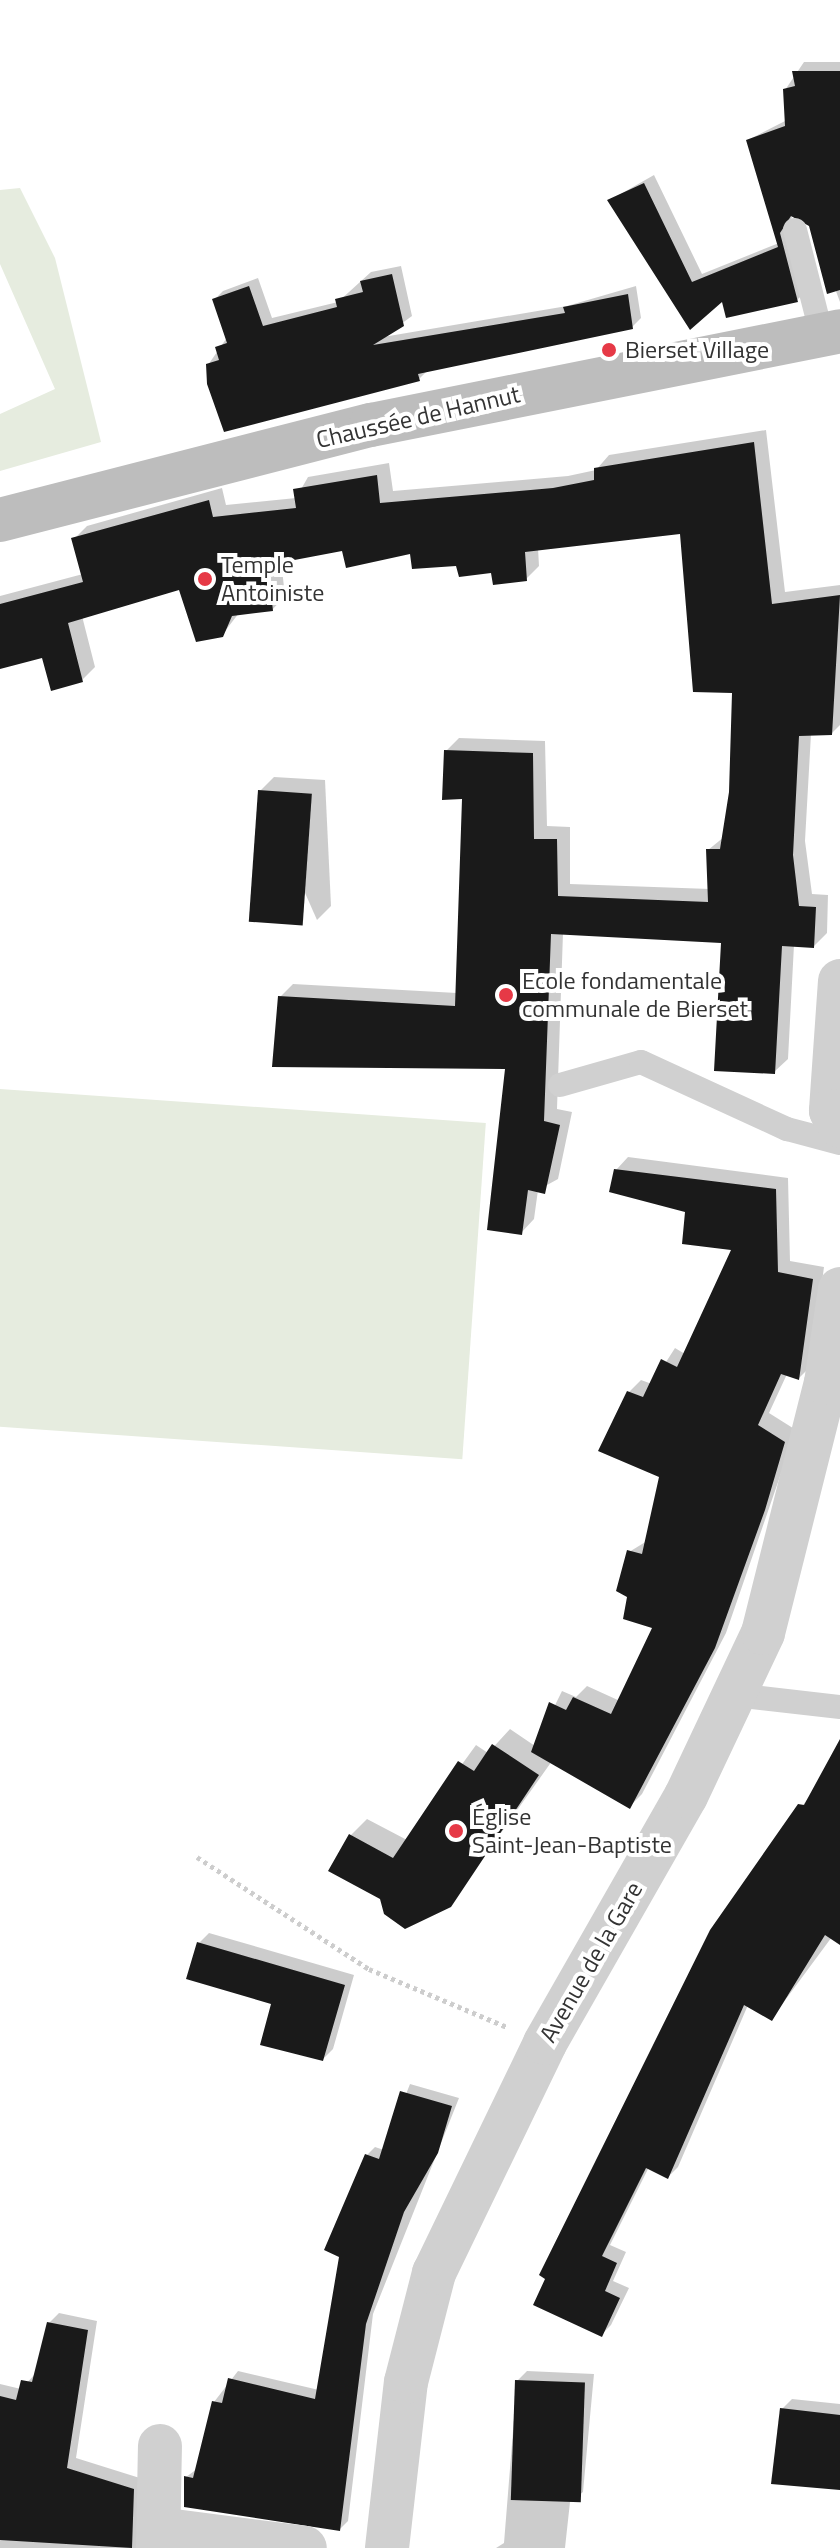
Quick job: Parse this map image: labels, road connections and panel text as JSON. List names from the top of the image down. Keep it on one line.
{"streets":{"main road":["Chaussée de Hannut"],"street":["Avenue de la Gare"]},"places":["Bierset Village","Temple Antoiniste","Ecole fondamentale communale de Bierset","Église Saint-Jean-Baptiste"]}
